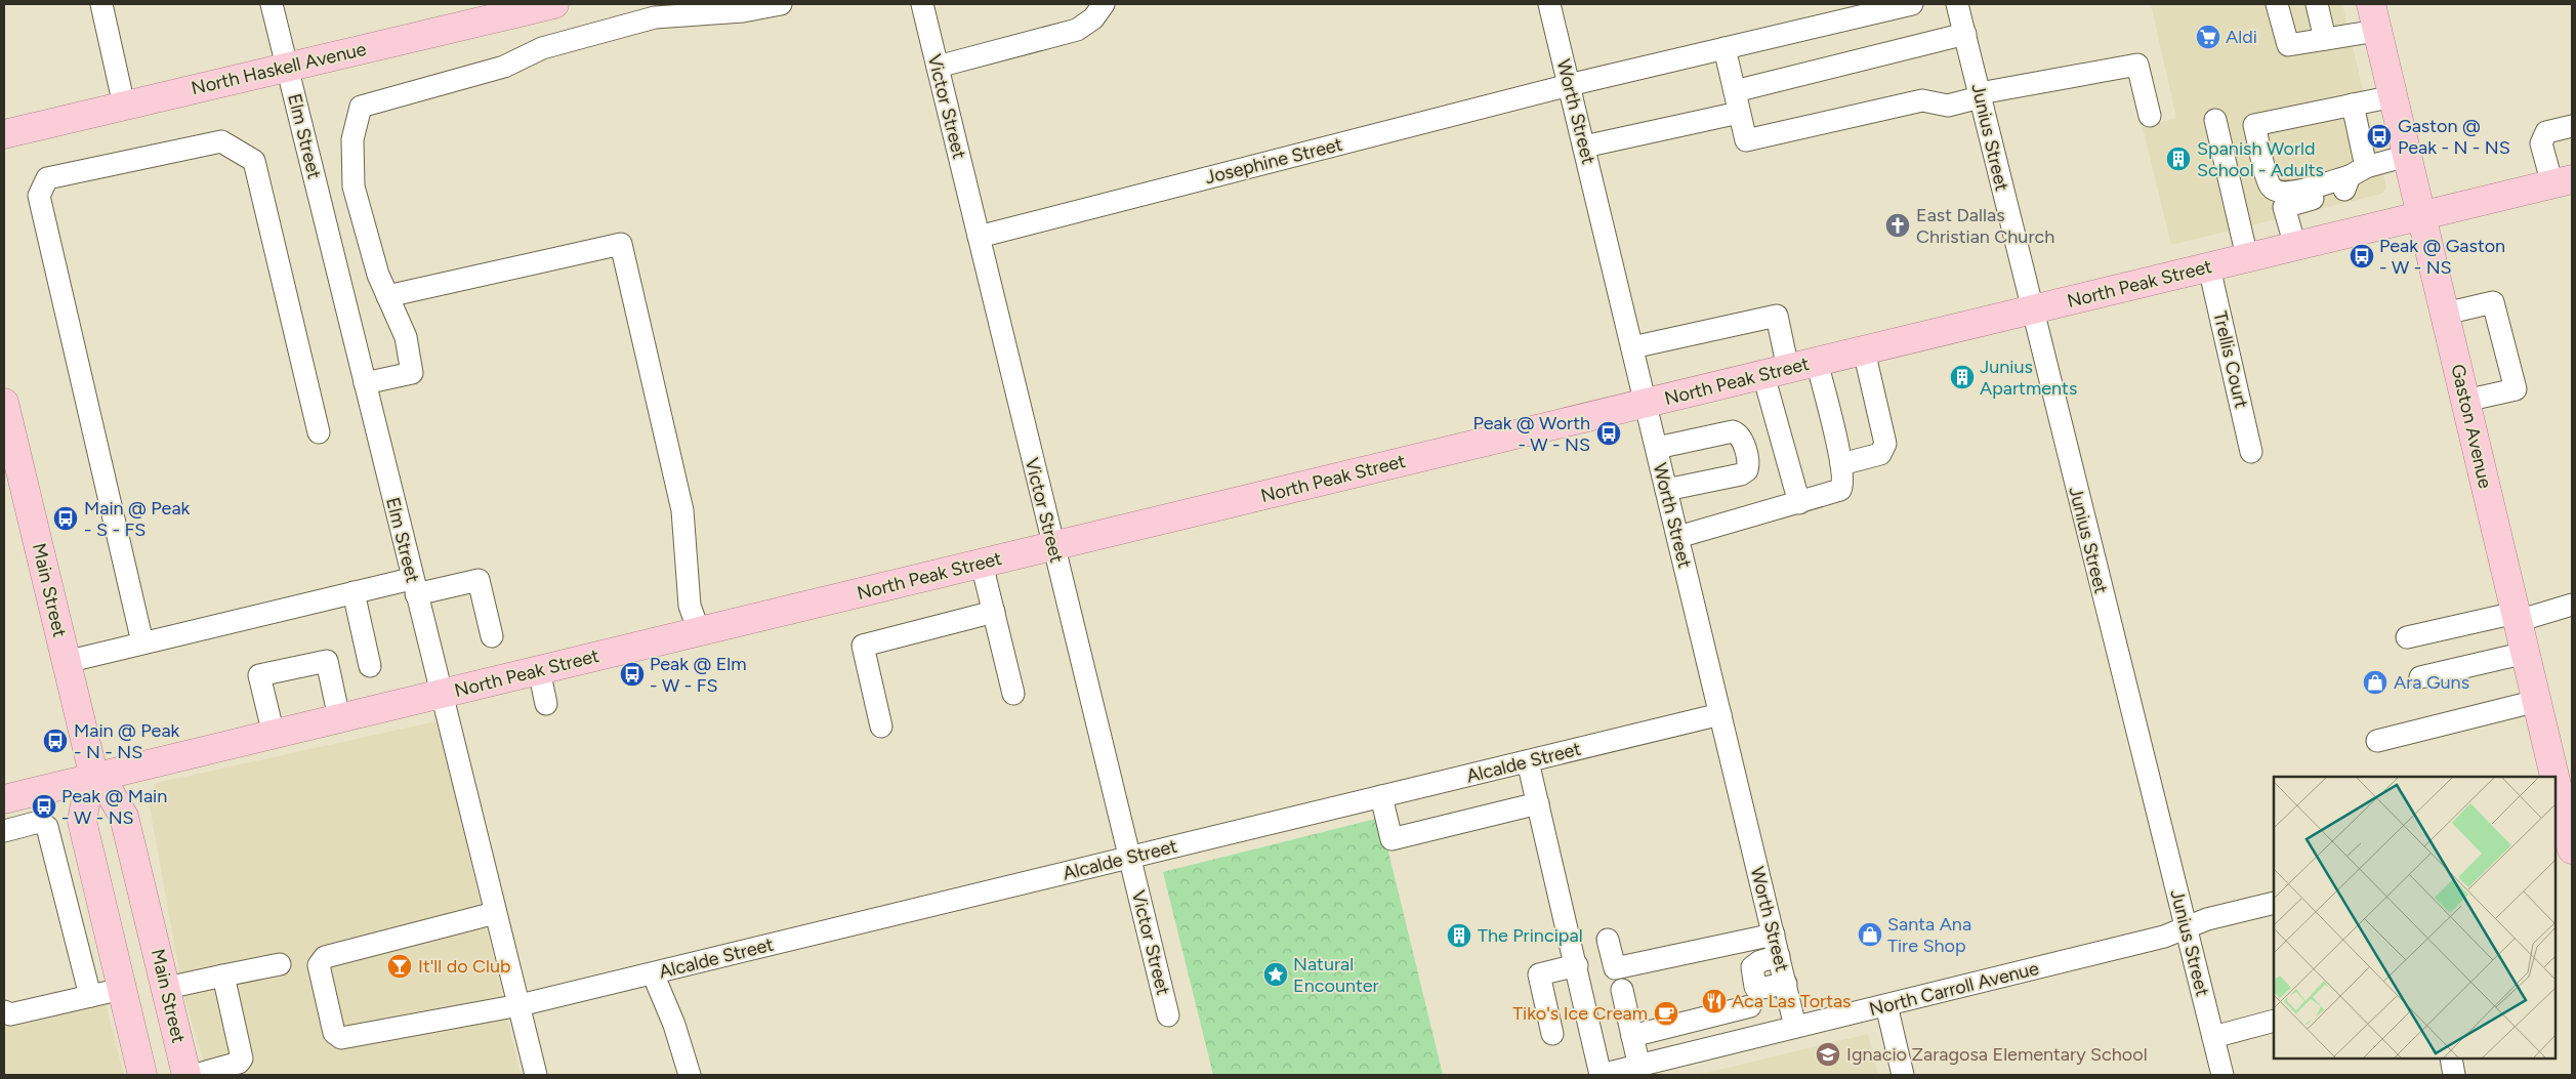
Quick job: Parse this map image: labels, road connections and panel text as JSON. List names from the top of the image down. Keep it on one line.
{"streets":{"main road":["North Haskell Avenue","North Peak Street","Gaston Avenue","Main Street"],"street":["Victor Street","Worth Street","Elm Street","Junius Street","Josephine Street","Trellis Court","Alcalde Street","North Carroll Avenue"]},"crossings":[["North Haskell Avenue","Elm Street"],["Victor Street","Josephine Street"],["Victor Street","North Peak Street"],["Victor Street","Alcalde Street"],["Worth Street","Josephine Street"],["Worth Street","North Peak Street"],["Worth Street","Alcalde Street"],["Worth Street","North Carroll Avenue"],["Elm Street","North Peak Street"],["Elm Street","Alcalde Street"],["Junius Street","North Peak Street"],["Junius Street","North Carroll Avenue"],["North Peak Street","Trellis Court"],["North Peak Street","Gaston Avenue"],["North Peak Street","Main Street"]],"places":{"supermarket":["Aldi"],"bus stop":["Gaston @ Peak - N - NS","Peak @ Gaston - W - NS","Peak @ Worth - W - NS","Main @ Peak - S - FS","Peak @ Elm - W - FS","Main @ Peak - N - NS","Peak @ Main - W - NS"],"building":["Spanish World School - Adults","Junius Apartments","The Principal"],"church":["East Dallas Christian Church"],"shop":["Ara Guns","Santa Ana Tire Shop"],"bar":["It'll do Club"],"place":["Natural Encounter"],"restaurant":["Aca Las Tortas"],"cafe":["Tiko's Ice Cream"],"school or university":["Ignacio Zaragosa Elementary School"]}}
